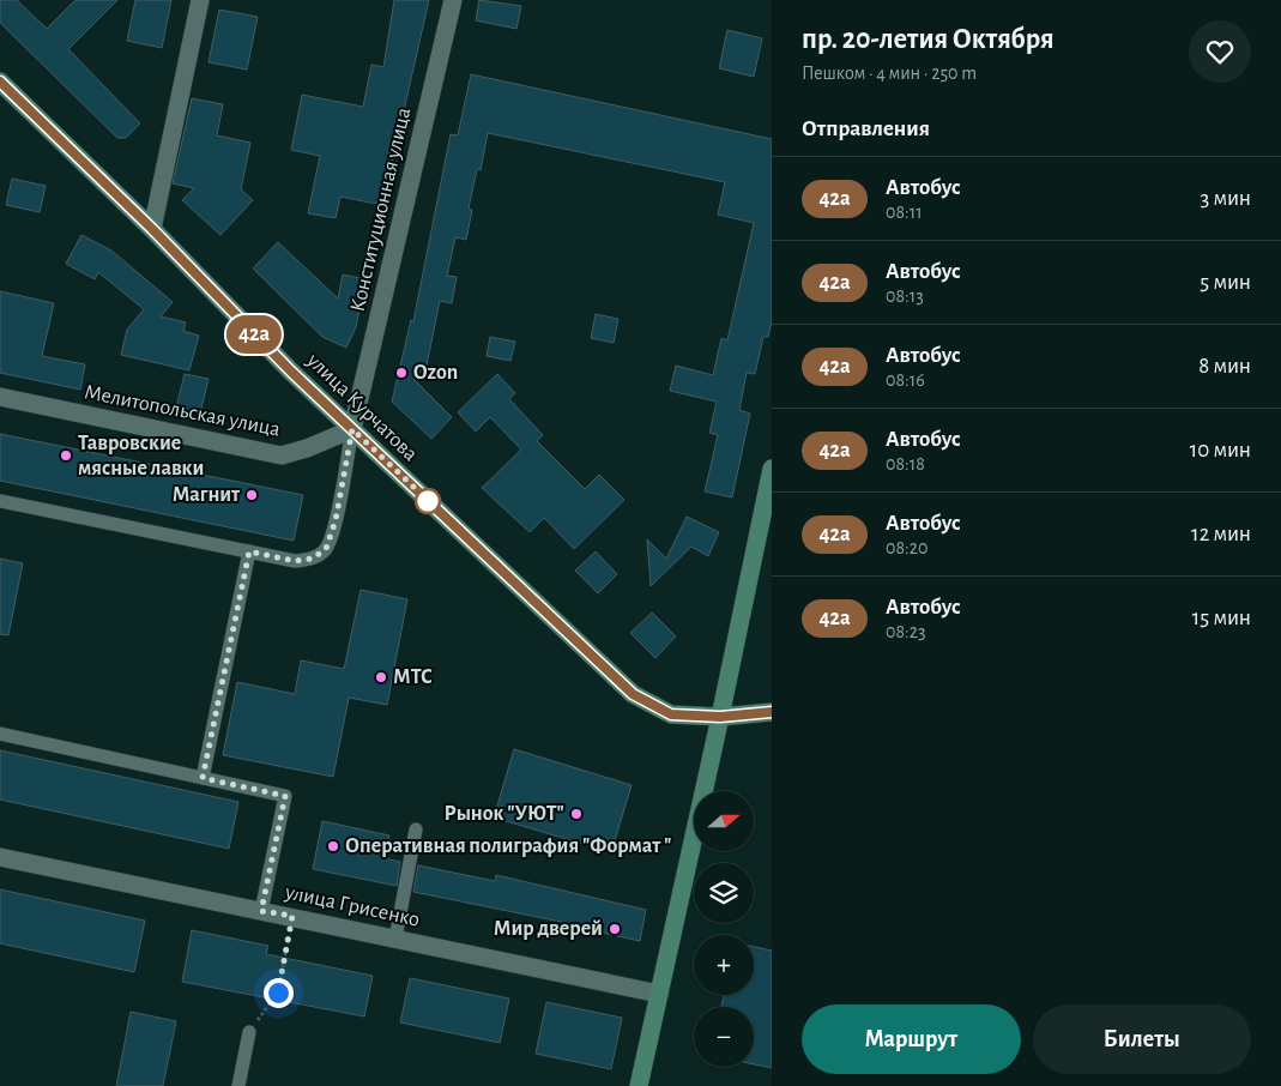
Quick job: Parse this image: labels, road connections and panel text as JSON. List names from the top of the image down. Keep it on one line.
{"streets":{"street":["Конституционная улица","улица Курчатова","Мелитопольская улица","улица Грисенко"]},"crossings":[["Конституционная улица","улица Курчатова"],["Конституционная улица","Мелитопольская улица"],["улица Курчатова","Мелитопольская улица"]],"places":["Ozon","Тавровские мясные лавки","Магнит","МТС","Рынок \"УЮТ\"","Оперативная полиграфия \"Формат \"","Мир дверей"],"lines":["bus line 42a"],"north":"right","page":{"on_map":"42a","heading":[["пр. 20-летия Октября","Пешком · 4 мин · 250 m"],"Отправления"],"list":[{"mark":"42a","name":"Автобус","note":"08:11","value":"3 мин"},{"mark":"42a","name":"Автобус","note":"08:13","value":"5 мин"},{"mark":"42a","name":"Автобус","note":"08:16","value":"8 мин"},{"mark":"42a","name":"Автобус","note":"08:18","value":"10 мин"},{"mark":"42a","name":"Автобус","note":"08:20","value":"12 мин"},{"mark":"42a","name":"Автобус","note":"08:23","value":"15 мин"}],"map_buttons":["+","−"],"buttons":["Маршрут","Билеты"]}}
